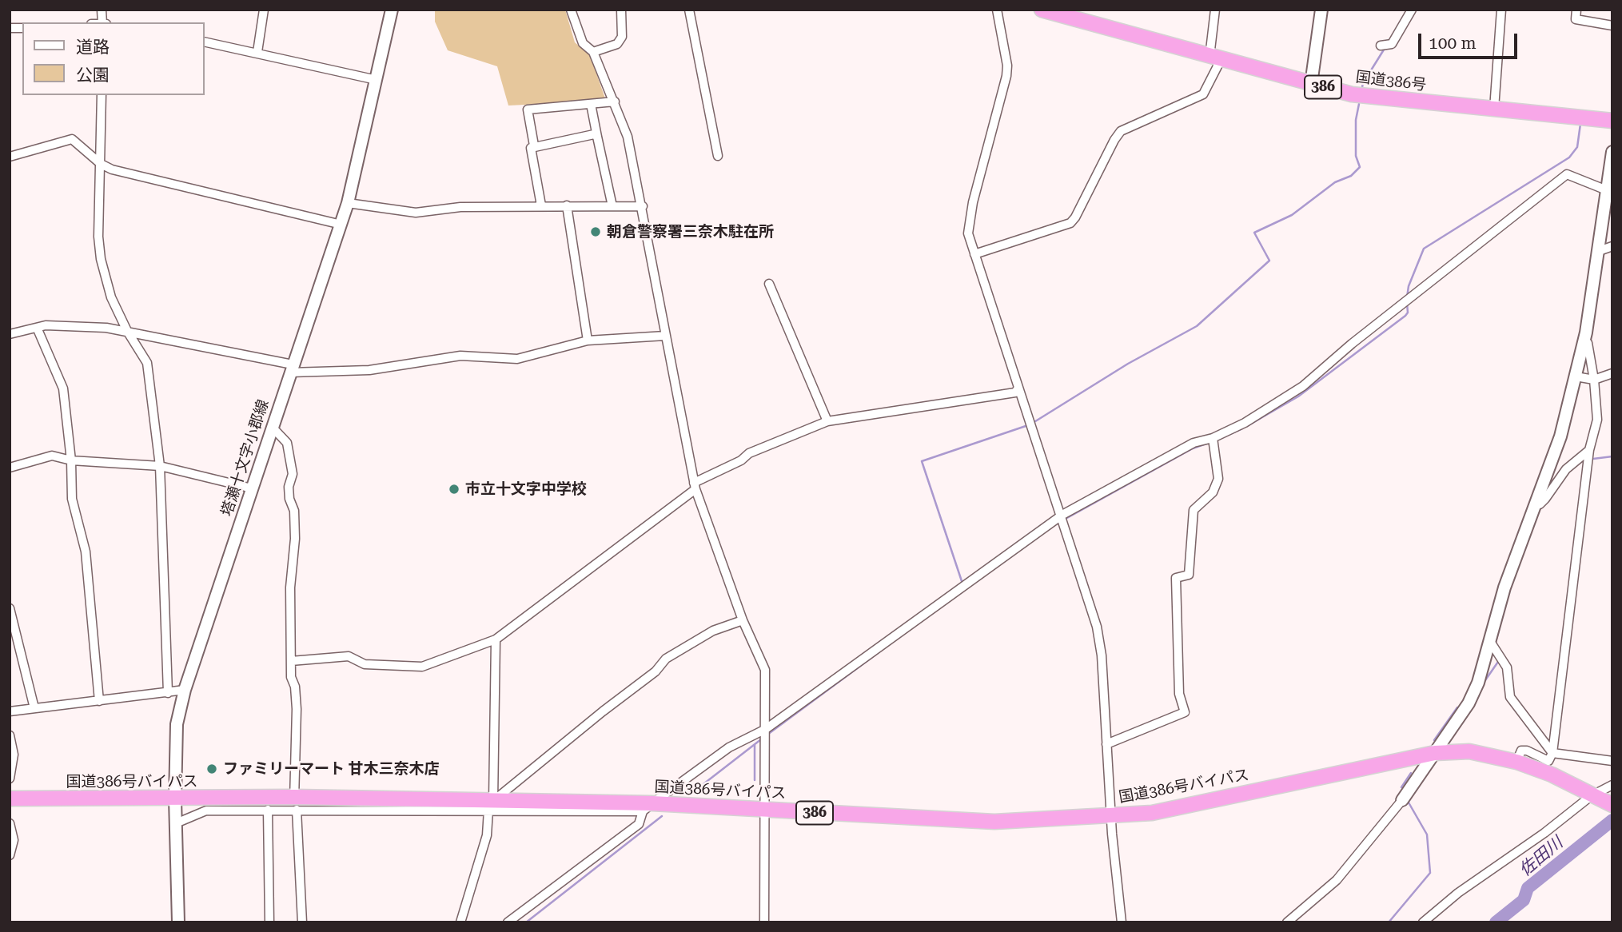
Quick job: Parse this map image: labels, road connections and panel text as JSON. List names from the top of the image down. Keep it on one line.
{"streets":{"highway":["国道386号","386","国道386号バイパス"],"main road":["塔瀬十文字小郡線"]},"crossings":[["塔瀬十文字小郡線","国道386号バイパス"]],"water":["佐田川"],"places":["朝倉警察署三奈木駐在所","市立十文字中学校","ファミリーマート 甘木三奈木店"],"legend":["道路","公園"],"scale_bar":"100 m"}
